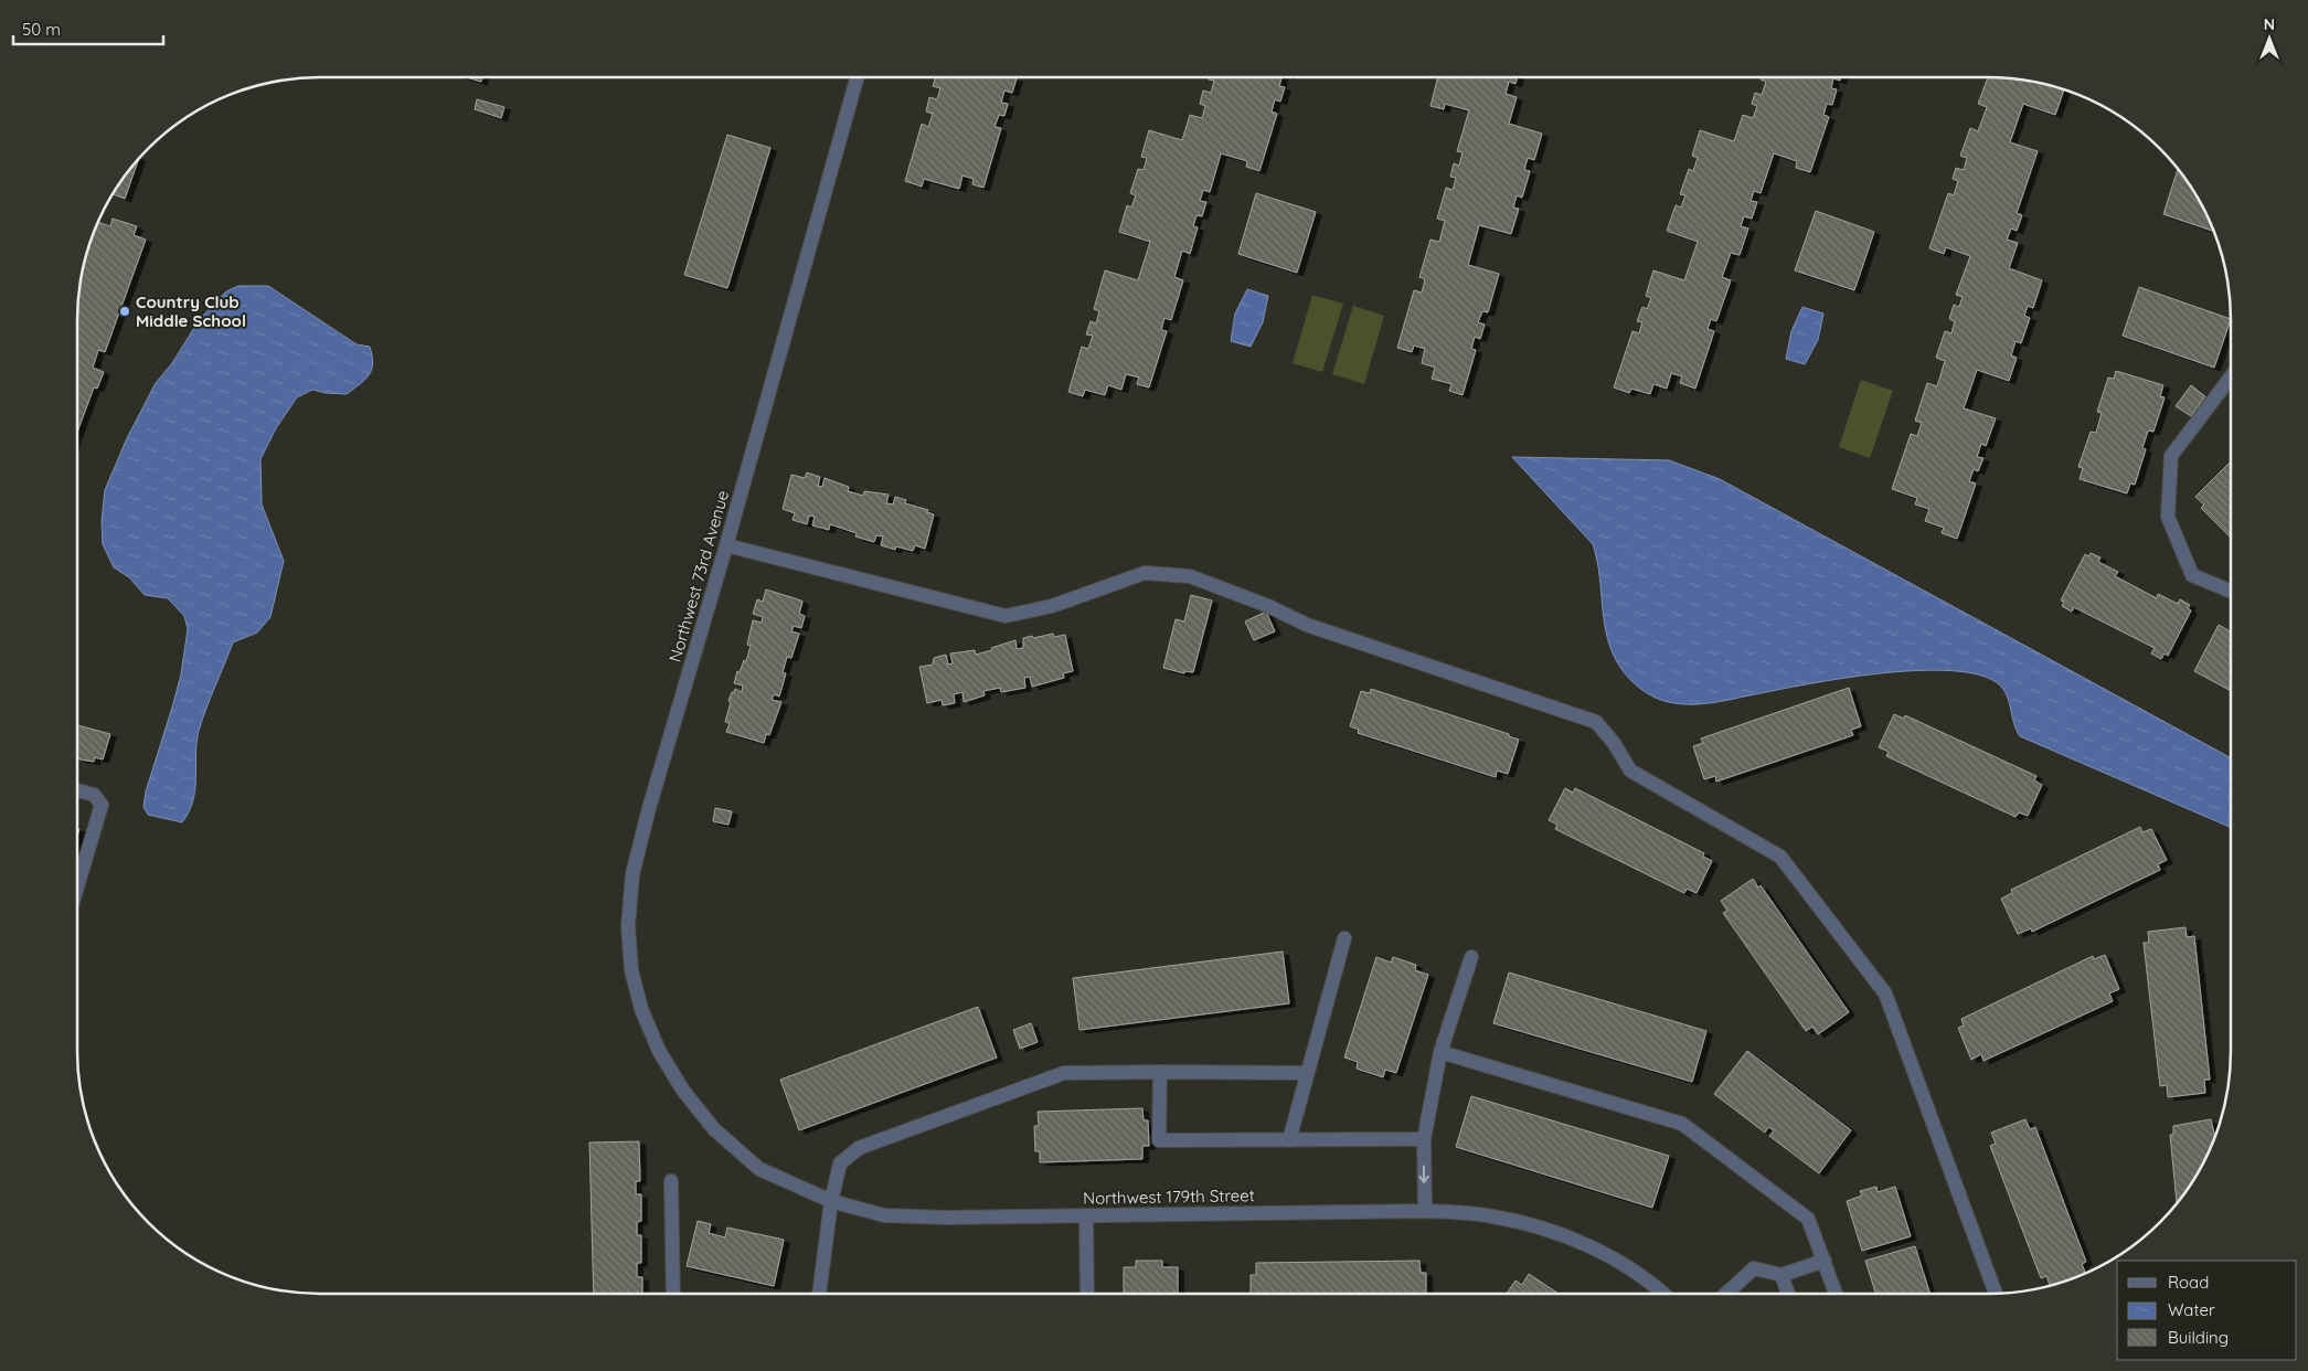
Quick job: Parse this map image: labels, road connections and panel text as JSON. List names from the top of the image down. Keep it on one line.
{"streets":{"street":["Northwest 73rd Avenue","Northwest 179th Street"]},"crossings":[["Northwest 73rd Avenue","Northwest 179th Street"]],"places":["Country Club Middle School"],"legend":["Road","Water","Building"],"scale_bar":"50 m","north":"top"}
